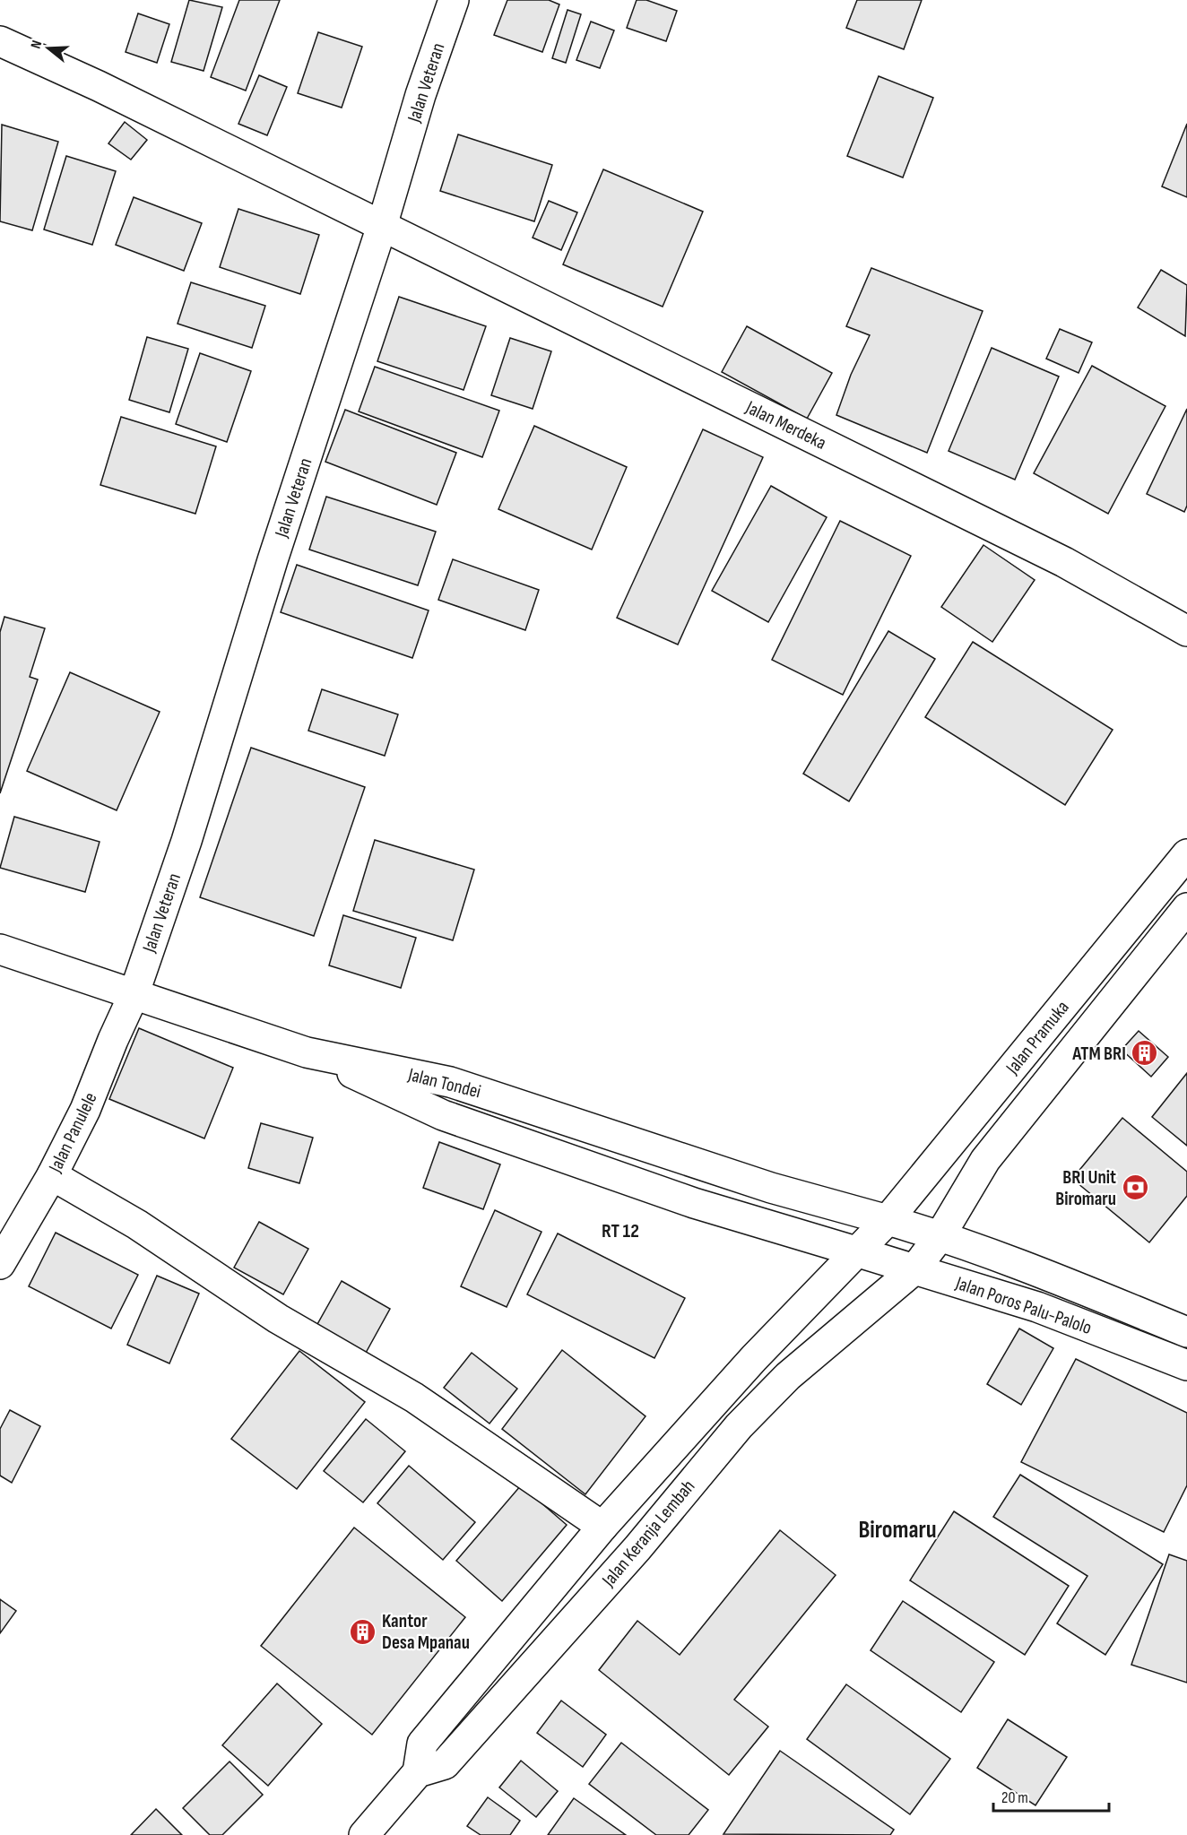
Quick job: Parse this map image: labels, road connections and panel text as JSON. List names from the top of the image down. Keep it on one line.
{"streets":{"street":["Jalan Veteran","Jalan Merdeka","Jalan Pramuka","Jalan Tondei","Jalan Panulele","Jalan Poros Palu-Palolo","Jalan Keranja Lembah"]},"crossings":[["Jalan Veteran","Jalan Merdeka"],["Jalan Veteran","Jalan Tondei"],["Jalan Veteran","Jalan Panulele"],["Jalan Pramuka","Jalan Tondei"],["Jalan Pramuka","Jalan Poros Palu-Palolo"],["Jalan Pramuka","Jalan Keranja Lembah"],["Jalan Tondei","Jalan Panulele"],["Jalan Tondei","Jalan Poros Palu-Palolo"],["Jalan Poros Palu-Palolo","Jalan Keranja Lembah"]],"districts":["RT 12","Biromaru"],"places":{"building":["ATM BRI","Kantor Desa Mpanau"],"bank":["BRI Unit Biromaru"]},"scale_bar":"20 m","north":"left"}
